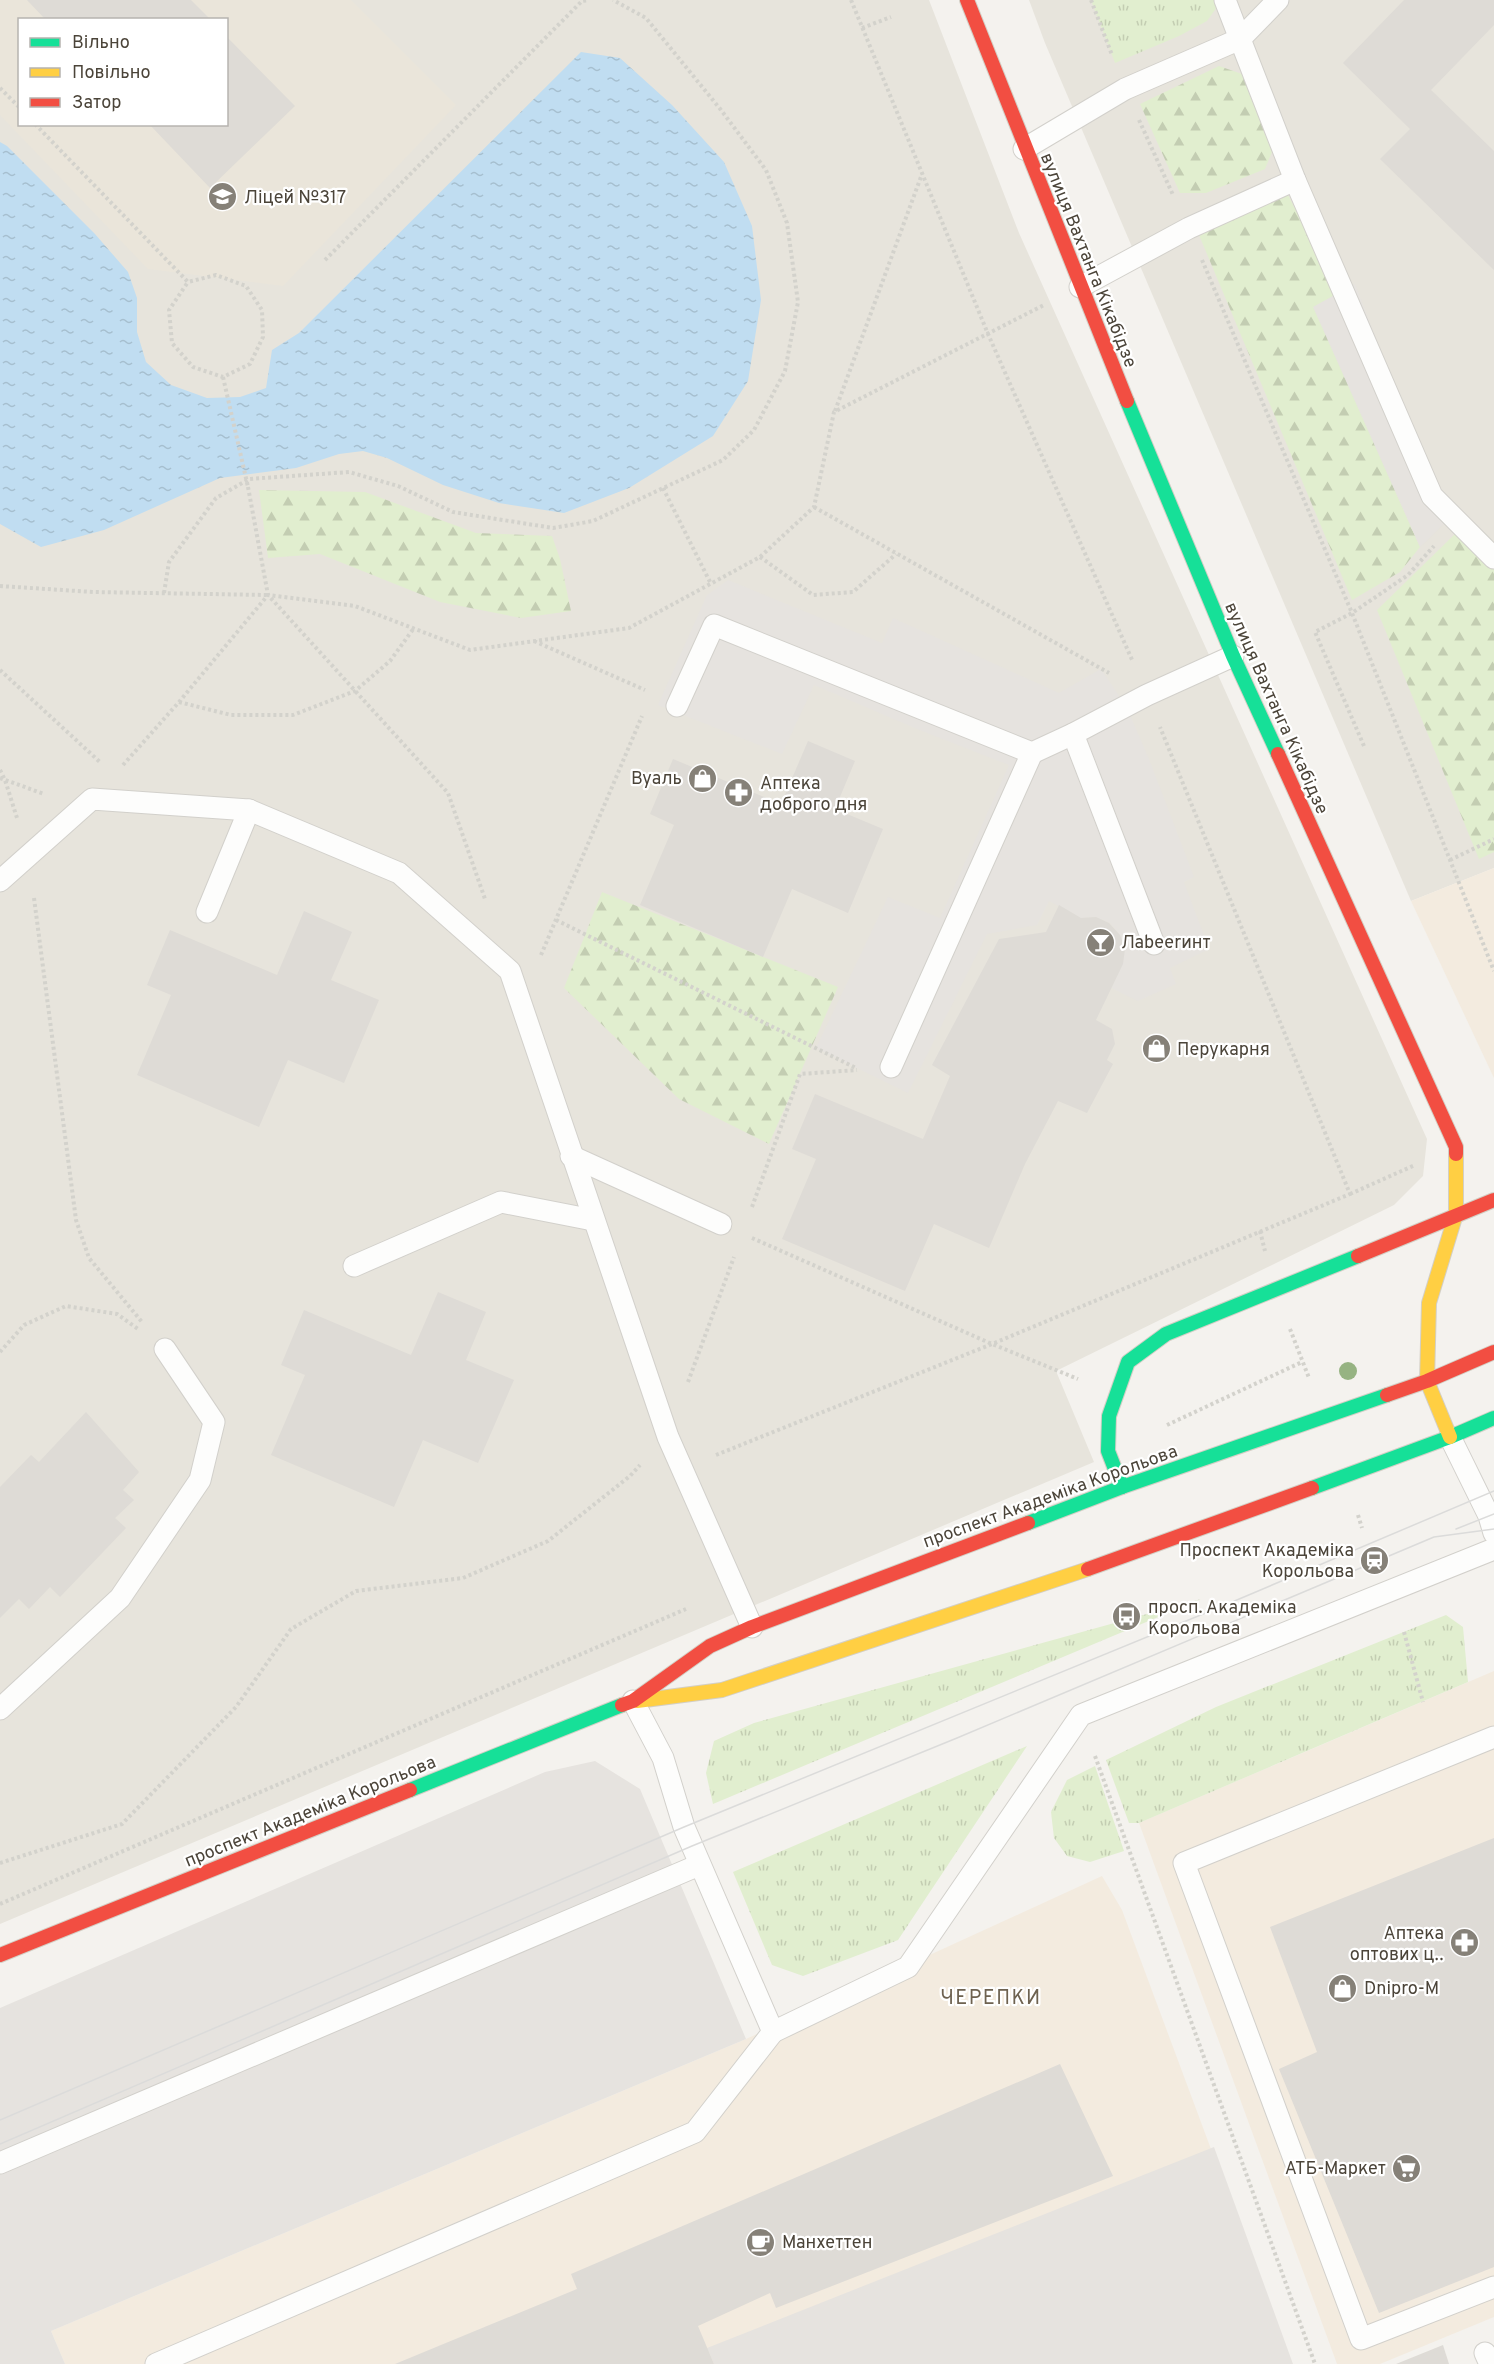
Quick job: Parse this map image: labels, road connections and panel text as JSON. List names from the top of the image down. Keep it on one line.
{"streets":{"main road":["вулиця Вахтанга Кікабідзе","проспект Академіка Корольова"]},"crossings":[["вулиця Вахтанга Кікабідзе","проспект Академіка Корольова"]],"districts":["ЧЕРЕПКИ"],"places":{"school or university":["Ліцей №317"],"shop":["Вуаль","Перукарня","Dnipro-M"],"pharmacy":["Аптека доброго дня","Аптека оптових ц‥"],"bar":["Лаbeerинт"],"station":["Проспект Академіка Корольова"],"bus stop":["просп. Академіка Корольова"],"supermarket":["АТБ-Маркет"],"cafe":["Манхеттен"]},"legend":["Вільно","Повільно","Затор"]}
